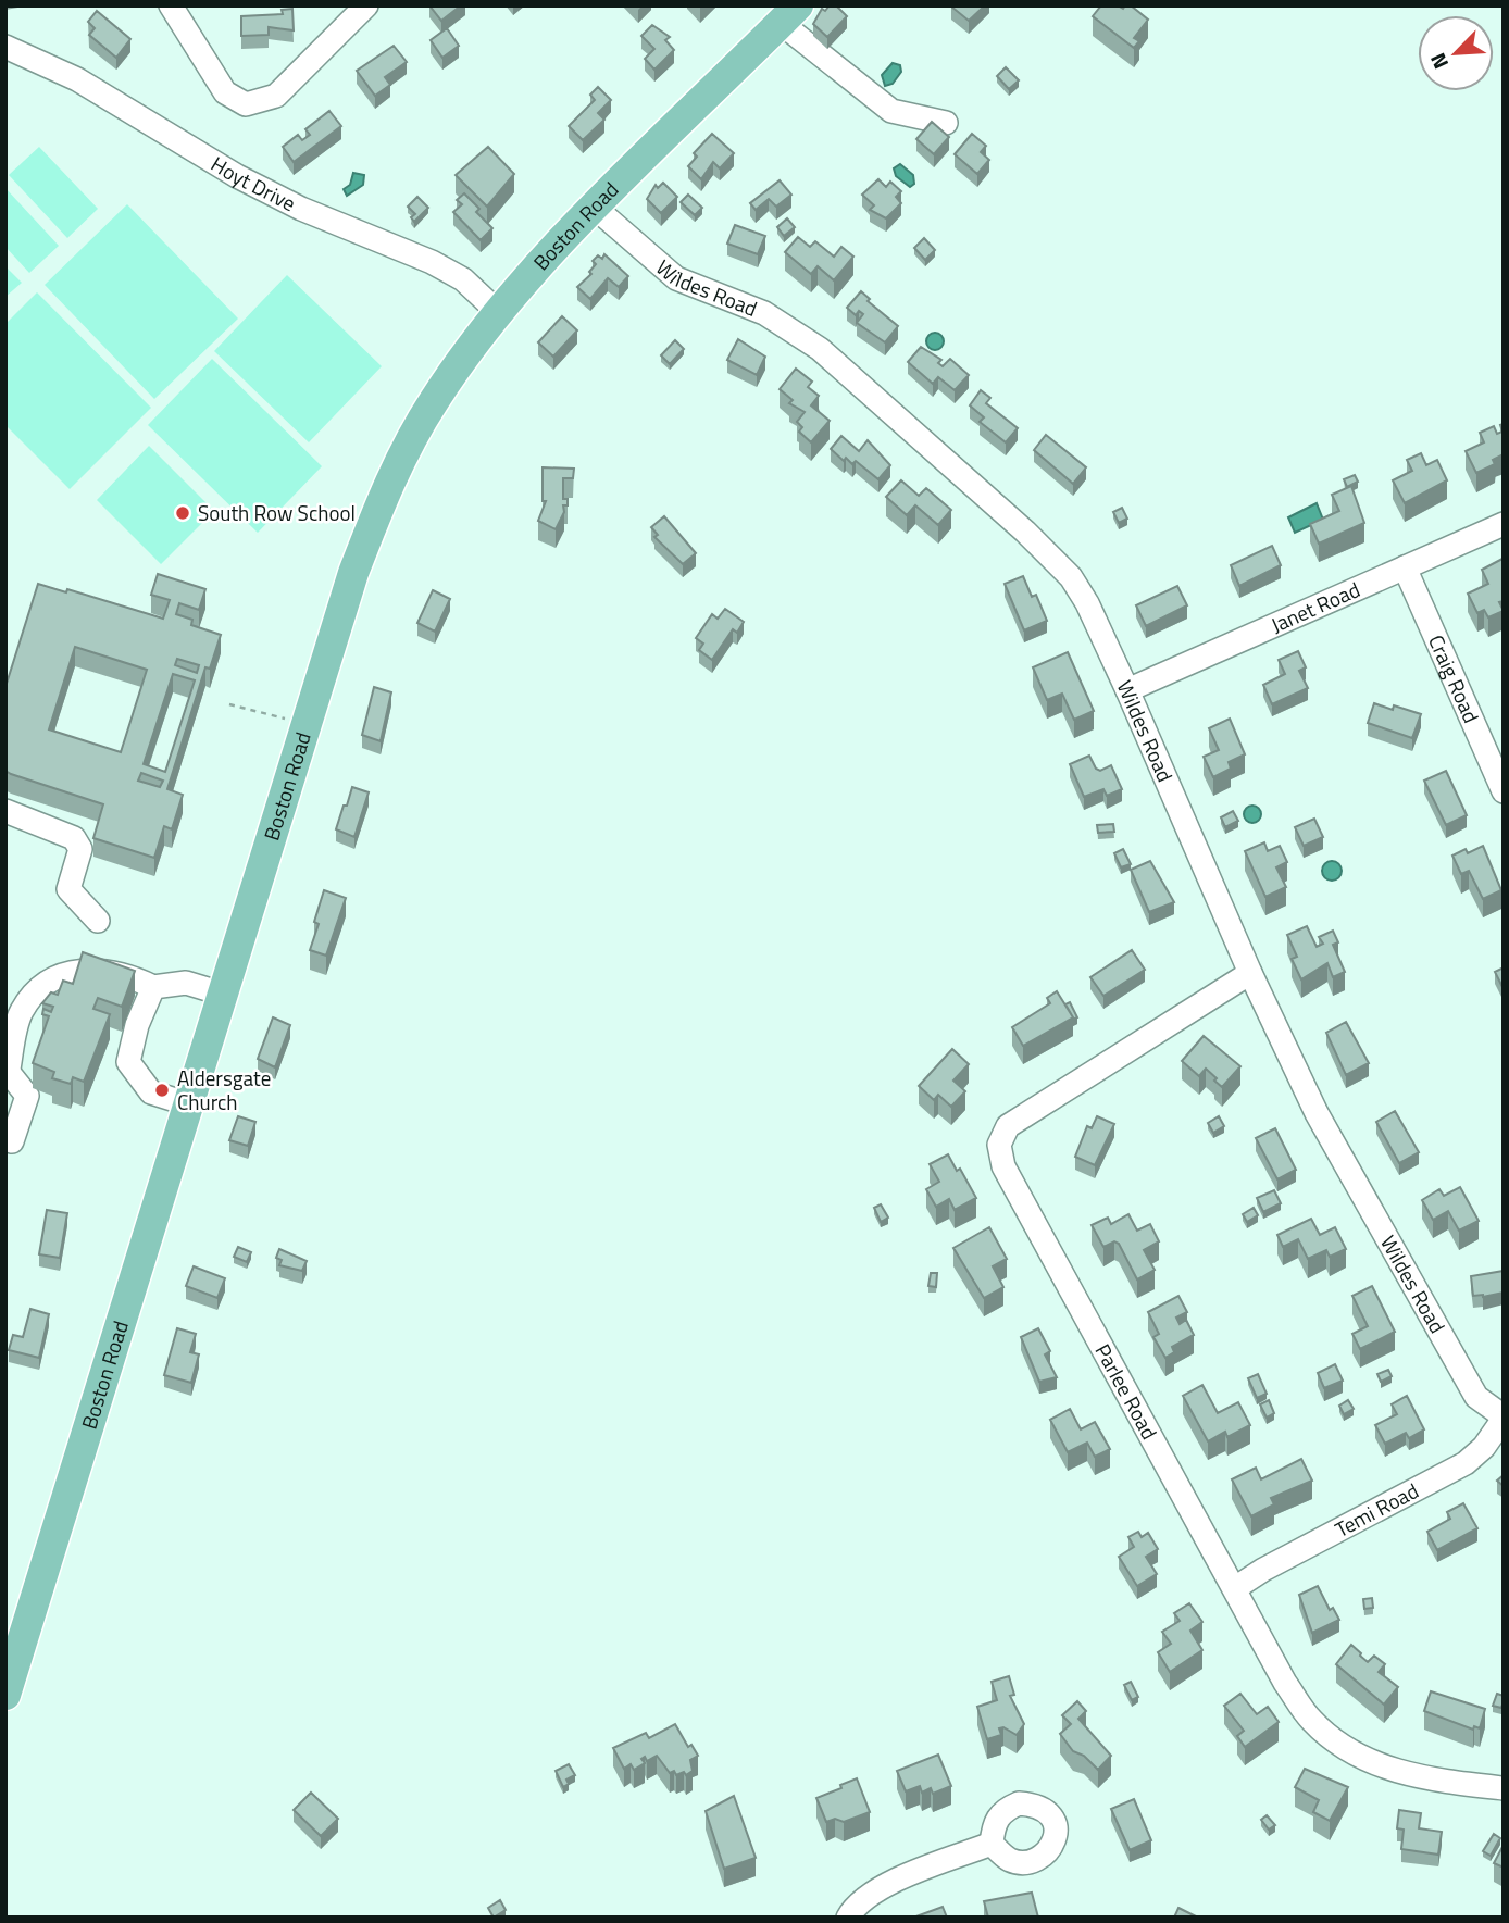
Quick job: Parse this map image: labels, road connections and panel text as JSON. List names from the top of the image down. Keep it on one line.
{"streets":{"main road":["Boston Road"],"street":["Hoyt Drive","Wildes Road","Janet Road","Craig Road","Parlee Road","Temi Road"]},"crossings":[["Hoyt Drive","Boston Road"],["Boston Road","Wildes Road"],["Wildes Road","Janet Road"],["Wildes Road","Parlee Road"],["Wildes Road","Temi Road"],["Janet Road","Craig Road"],["Parlee Road","Temi Road"]],"places":["South Row School","Aldersgate Church"],"north":"bottom left"}
